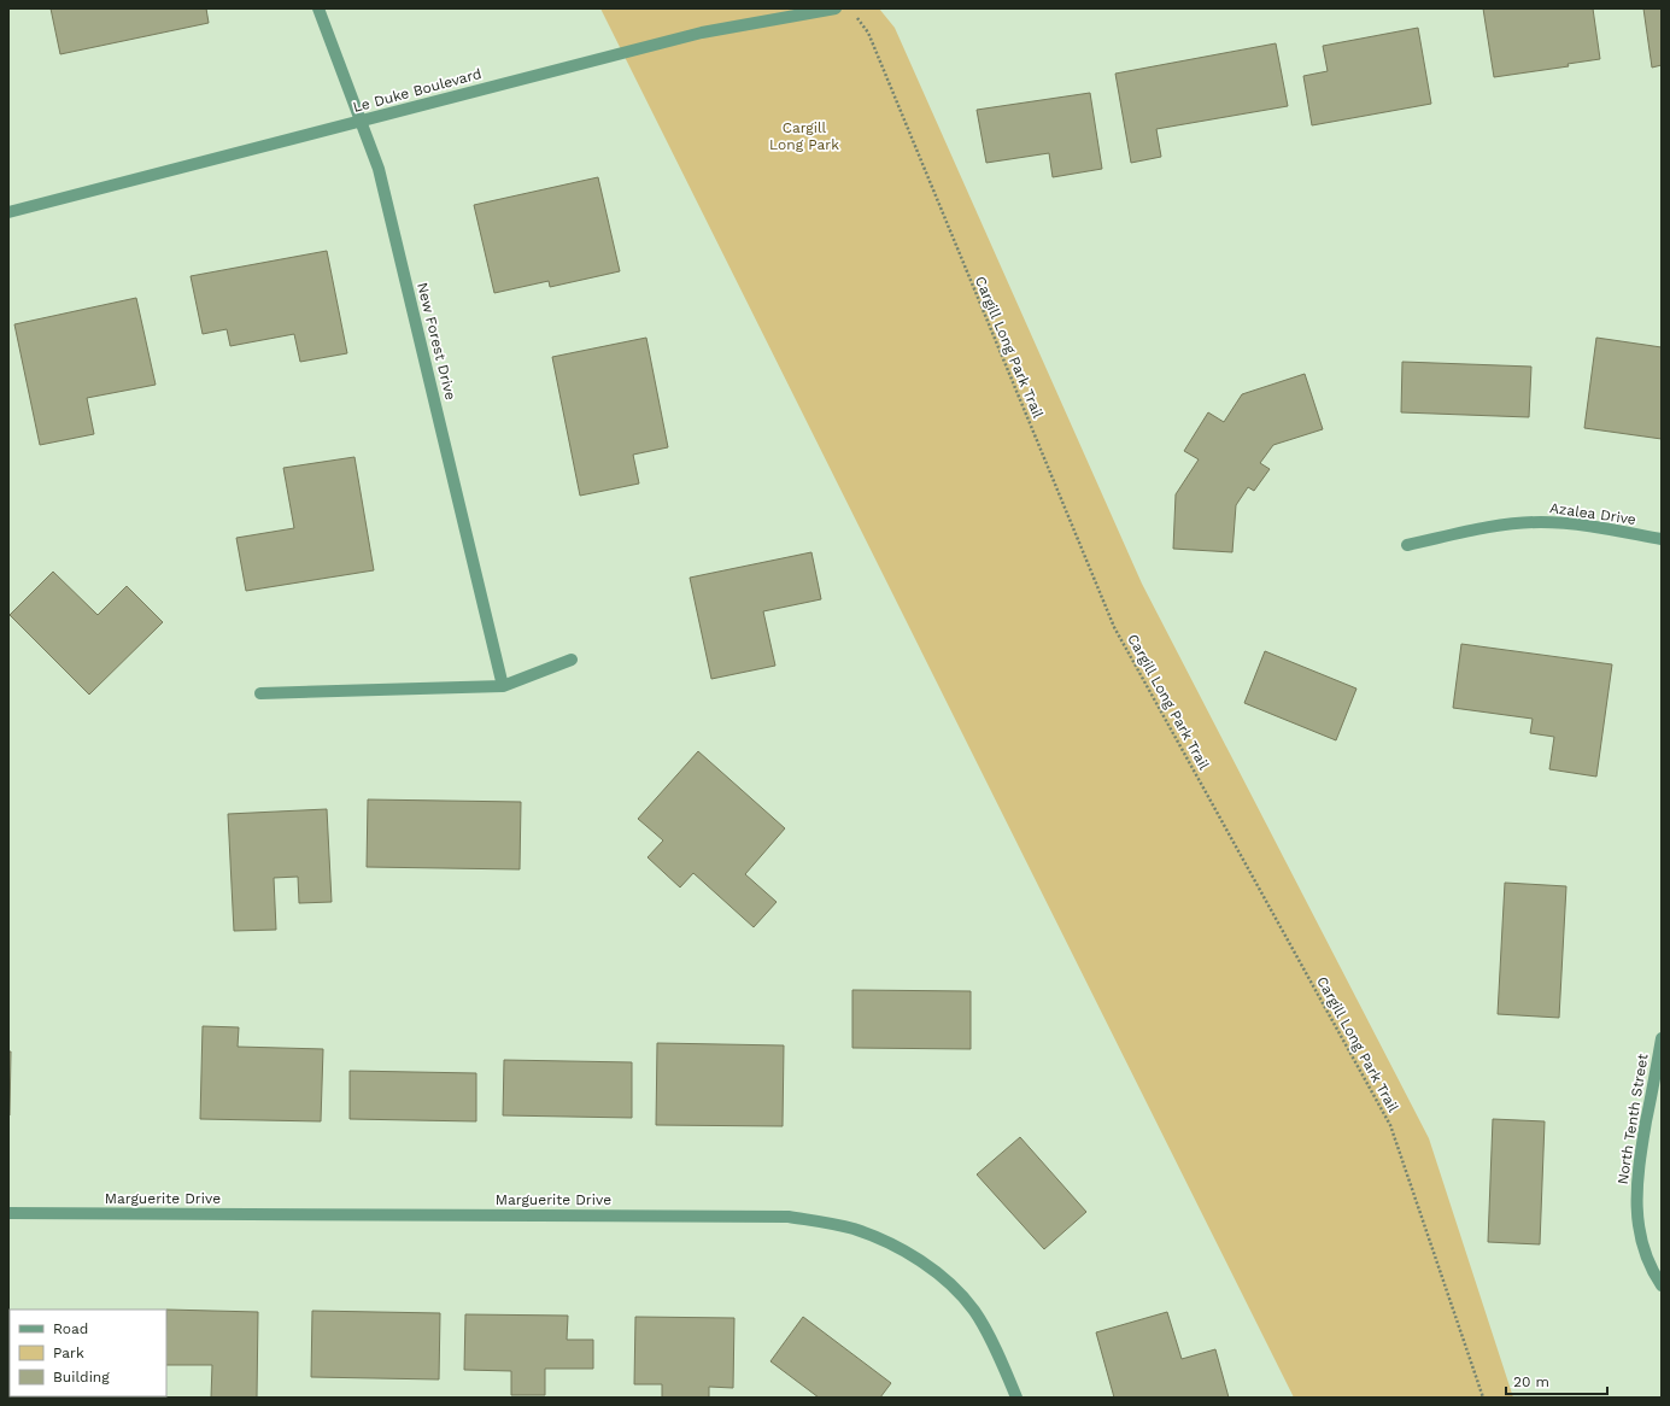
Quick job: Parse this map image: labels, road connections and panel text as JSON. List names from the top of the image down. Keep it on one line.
{"streets":{"street":["Le Duke Boulevard","New Forest Drive","Azalea Drive","North Tenth Street","Marguerite Drive"],"path":["Cargill Long Park Trail"]},"crossings":[["Le Duke Boulevard","New Forest Drive"]],"parks":["Cargill Long Park"],"legend":["Road","Park","Building"],"scale_bar":"20 m"}
